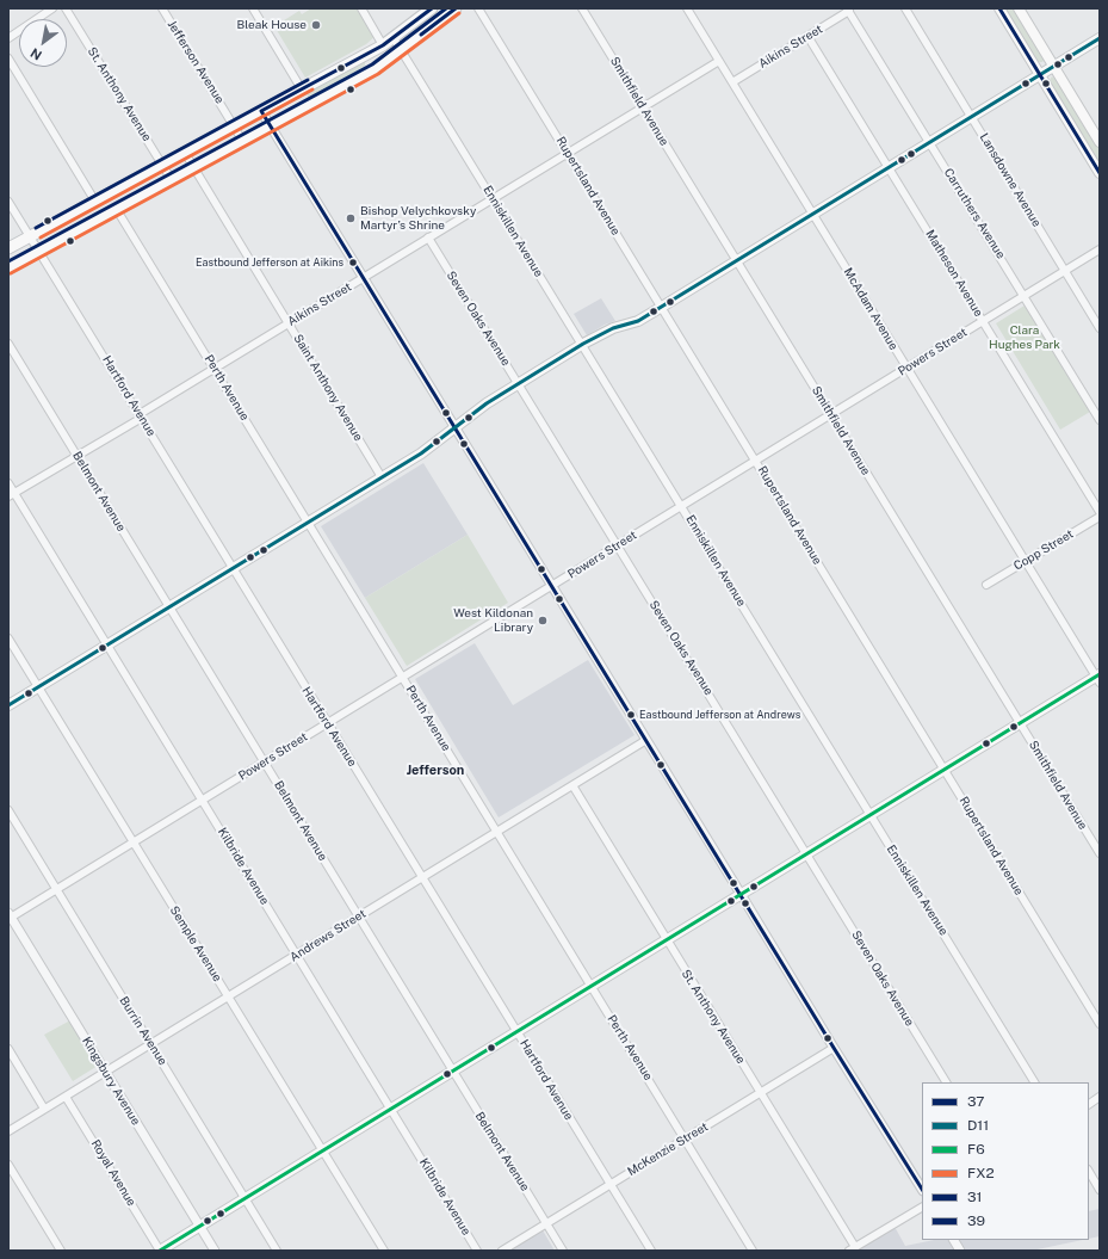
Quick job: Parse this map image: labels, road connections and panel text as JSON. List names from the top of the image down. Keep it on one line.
{"streets":{"street":["Aikins Street","Jefferson Avenue","St. Anthony Avenue","Smithfield Avenue","Lansdowne Avenue","Rupertsland Avenue","Carruthers Avenue","Enniskillen Avenue","Matheson Avenue","McAdam Avenue","Seven Oaks Avenue","Powers Street","Perth Avenue","Saint Anthony Avenue","Hartford Avenue","Belmont Avenue","Copp Street","Kilbride Avenue","Andrews Street","Semple Avenue","Burrin Avenue","Kingsbury Avenue","McKenzie Street","Royal Avenue"]},"crossings":[["Aikins Street","Smithfield Avenue"],["Aikins Street","Rupertsland Avenue"],["Aikins Street","Carruthers Avenue"],["Aikins Street","Enniskillen Avenue"],["Aikins Street","Matheson Avenue"],["Aikins Street","McAdam Avenue"],["Aikins Street","Seven Oaks Avenue"],["Aikins Street","Perth Avenue"],["Aikins Street","Saint Anthony Avenue"],["Aikins Street","Hartford Avenue"],["Aikins Street","Belmont Avenue"],["Aikins Street","Kilbride Avenue"],["St. Anthony Avenue","Andrews Street"],["St. Anthony Avenue","McKenzie Street"],["Smithfield Avenue","Powers Street"],["Lansdowne Avenue","Powers Street"],["Rupertsland Avenue","Powers Street"],["Carruthers Avenue","Powers Street"],["Enniskillen Avenue","Powers Street"],["Matheson Avenue","Powers Street"],["McAdam Avenue","Powers Street"],["McAdam Avenue","Copp Street"],["Seven Oaks Avenue","Powers Street"],["Powers Street","Perth Avenue"],["Powers Street","Hartford Avenue"],["Powers Street","Belmont Avenue"],["Powers Street","Kilbride Avenue"],["Powers Street","Semple Avenue"],["Powers Street","Burrin Avenue"],["Powers Street","Kingsbury Avenue"],["Perth Avenue","Andrews Street"],["Perth Avenue","McKenzie Street"],["Hartford Avenue","Andrews Street"],["Hartford Avenue","McKenzie Street"],["Belmont Avenue","Andrews Street"],["Belmont Avenue","McKenzie Street"],["Kilbride Avenue","Andrews Street"],["Andrews Street","Semple Avenue"],["Andrews Street","Burrin Avenue"],["Andrews Street","Kingsbury Avenue"],["Andrews Street","Royal Avenue"]],"districts":["Jefferson"],"parks":["Clara Hughes Park"],"places":["Bleak House","Bishop Velychkovsky Martyr’s Shrine","Eastbound Jefferson at Aikins","West Kildonan Library","Eastbound Jefferson at Andrews"],"lines":["transit line 37","transit line 31","transit line 39","transit line FX2","transit line D11","transit line F6"],"legend":["37","D11","F6","FX2","31","39"],"north":"bottom left"}
